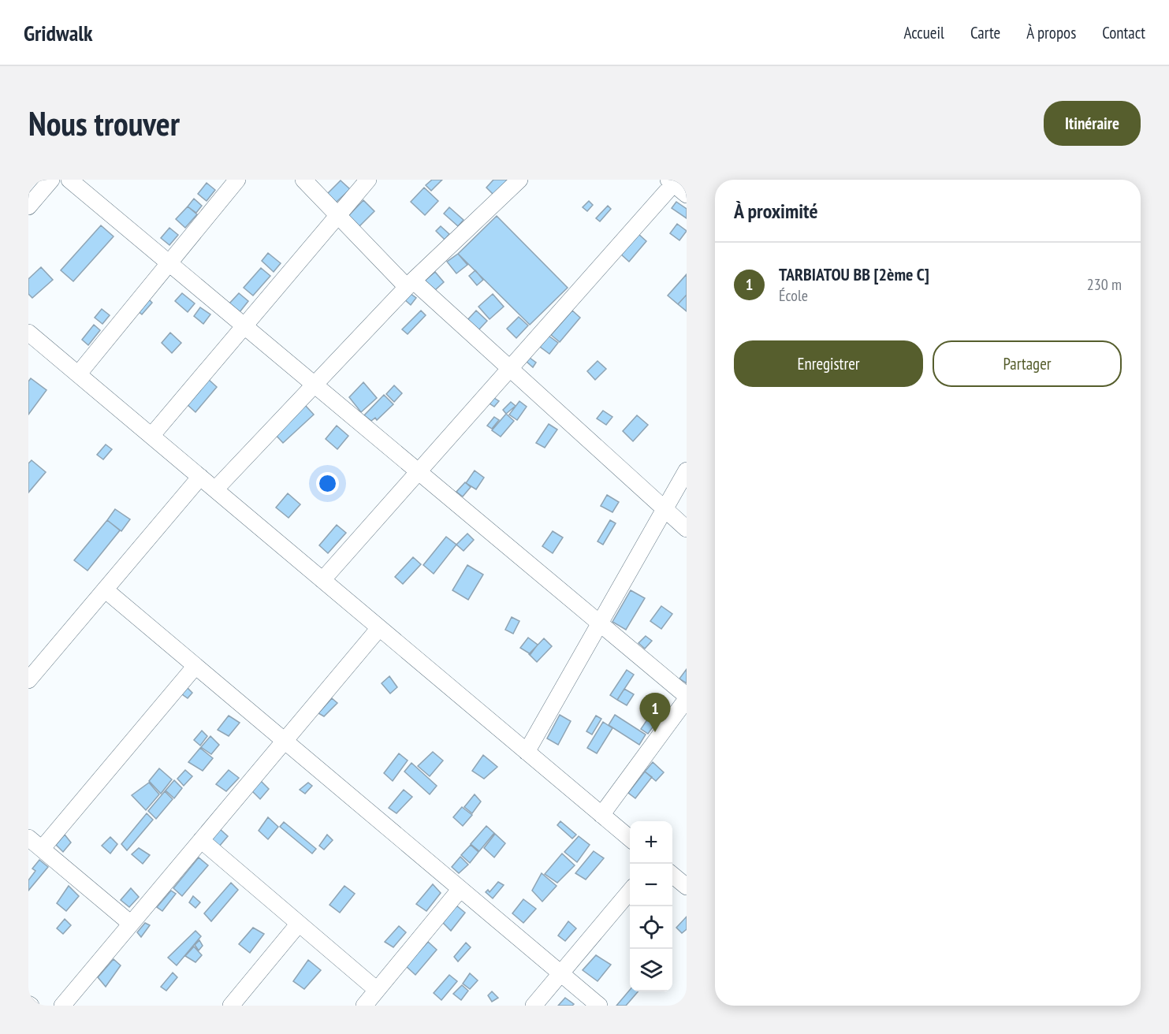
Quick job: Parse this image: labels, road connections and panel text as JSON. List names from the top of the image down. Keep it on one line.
{"page":{"header":"Gridwalk","nav":["Accueil","Carte","À propos","Contact"],"buttons":["Itinéraire",["Enregistrer","Partager"]],"title":"Nous trouver","heading":"À proximité","list":[{"mark":"1","name":"TARBIATOU BB [2ème C]","note":"École","value":"230 m"}],"pins":"1","map_buttons":["+","−"]}}
